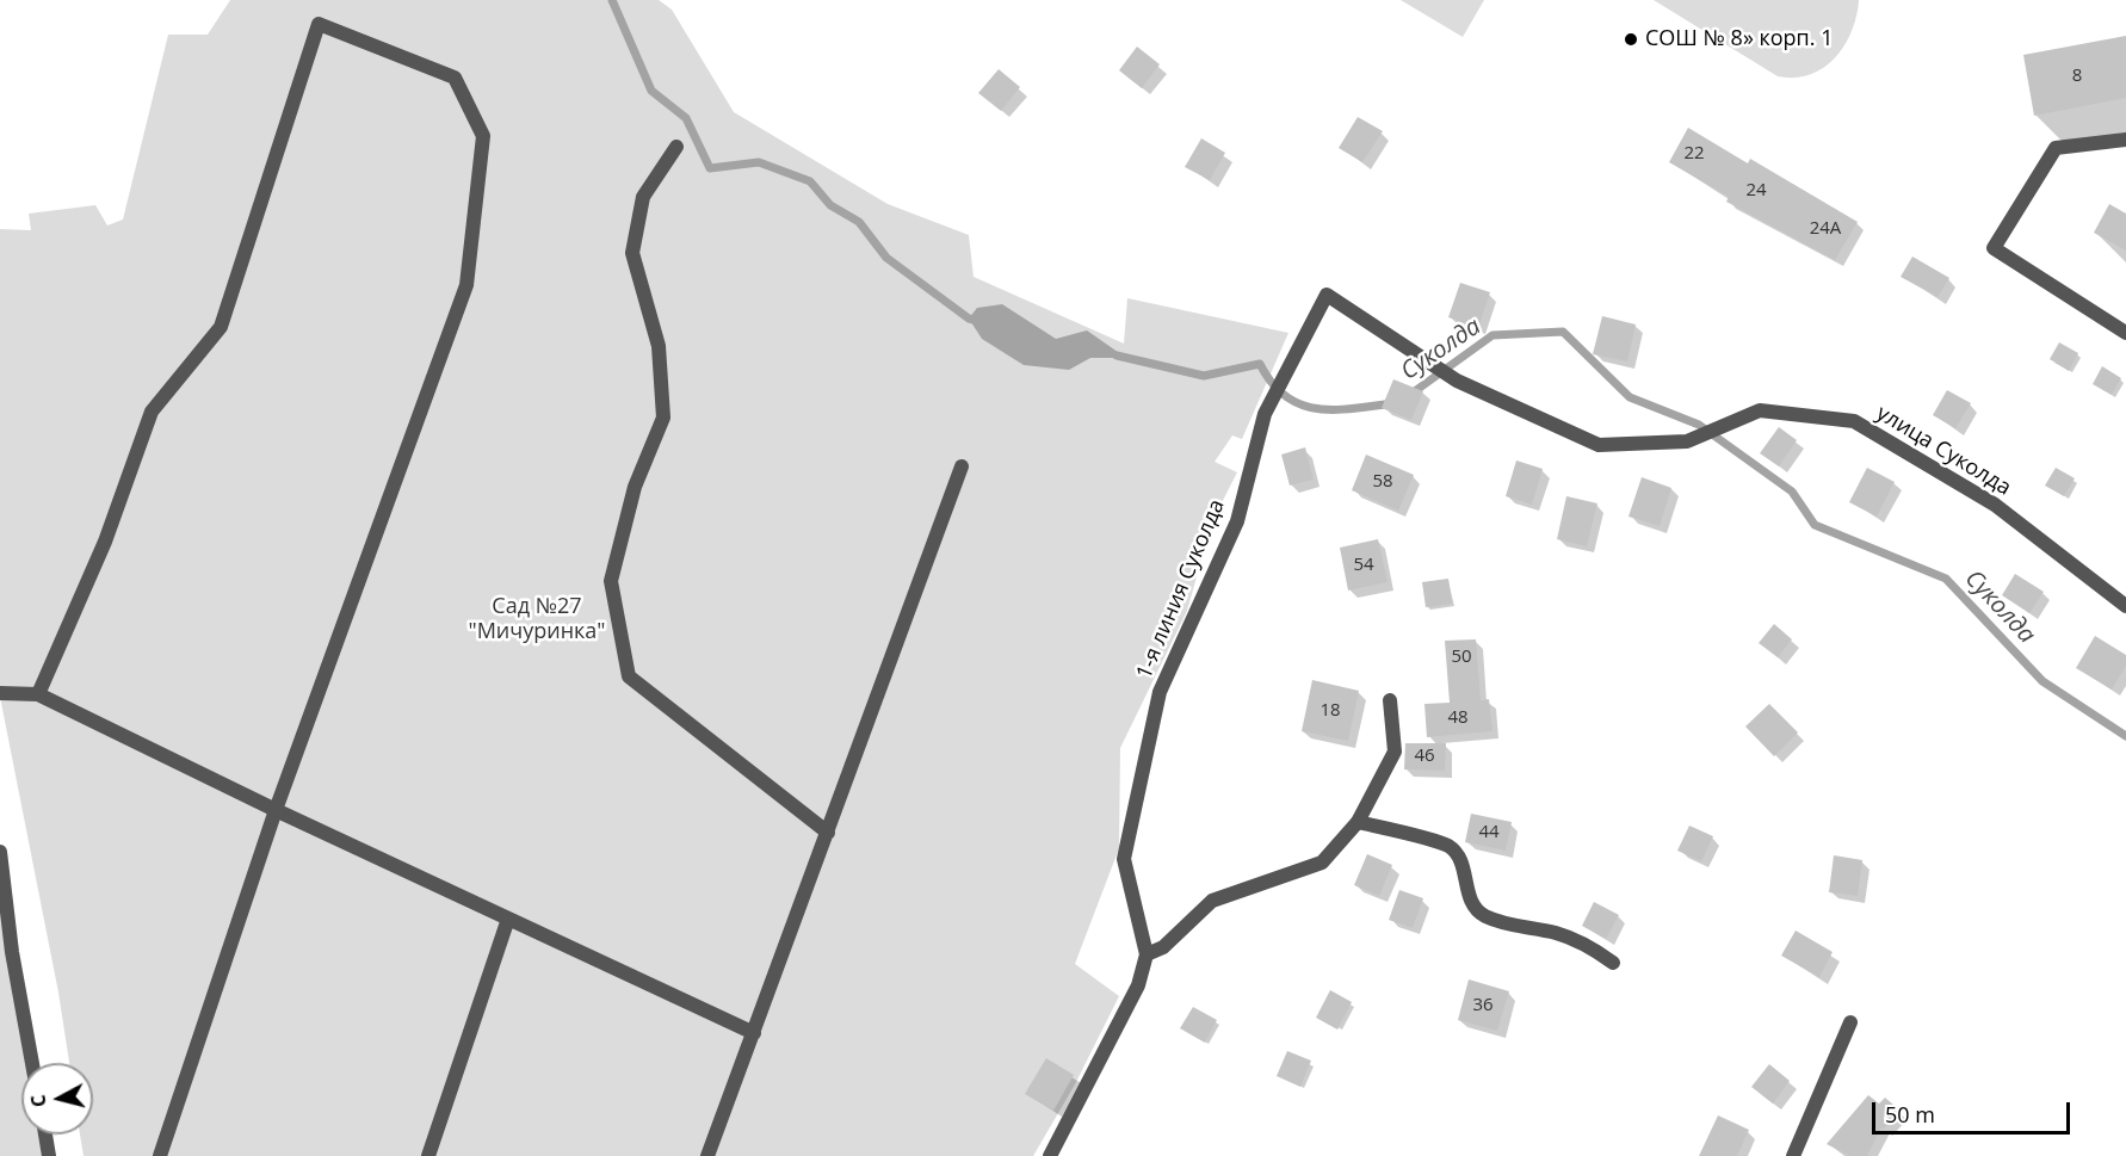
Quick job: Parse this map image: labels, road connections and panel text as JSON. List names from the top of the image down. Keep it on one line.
{"streets":{"street":["улица Суколда","1-я линия Суколда"]},"crossings":[["улица Суколда","1-я линия Суколда"]],"water":["Суколда"],"parks":["Сад №27 \"Мичуринка\""],"places":["СОШ № 8» корп. 1"],"house_numbers":["8","22","24","24А","58","54","50","18","48","46","44","36"],"scale_bar":"50 m","north":"left"}
